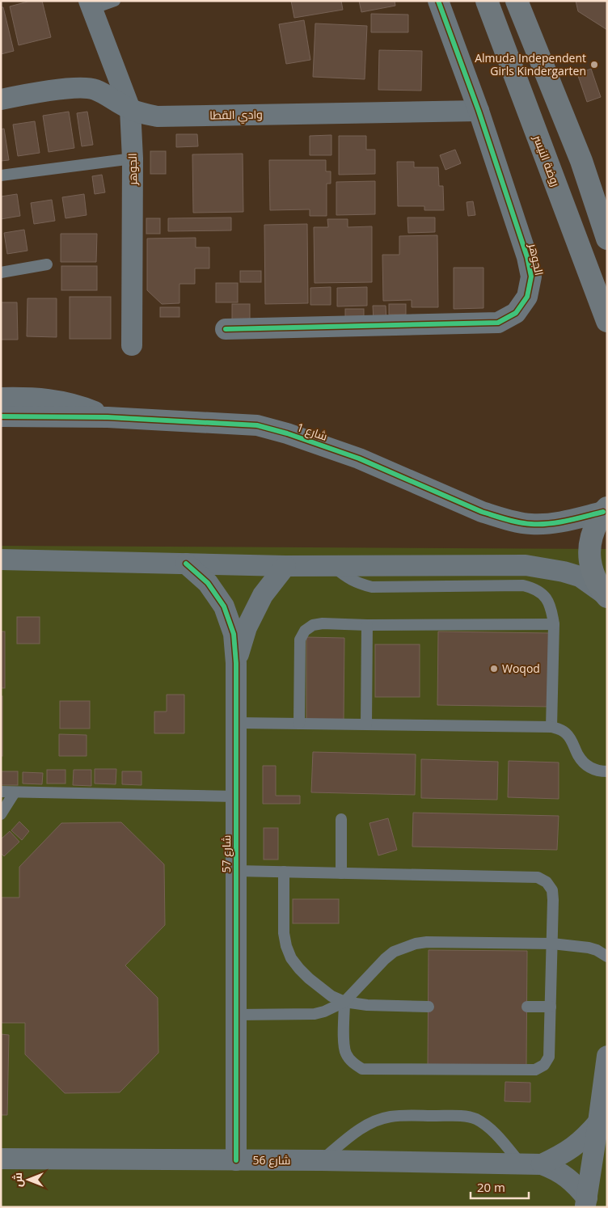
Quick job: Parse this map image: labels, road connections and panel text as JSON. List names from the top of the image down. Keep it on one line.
{"streets":{"street":["وادي القطا","روضة النيسر","الجوهر","شارع 1","شارع 57","شارع 56"]},"crossings":[["وادي القطا","الجوهر"],["شارع 57","شارع 56"]],"places":["Almuda Independent Girls Kindergarten","Woqod"],"scale_bar":"20 m","north":"left"}
